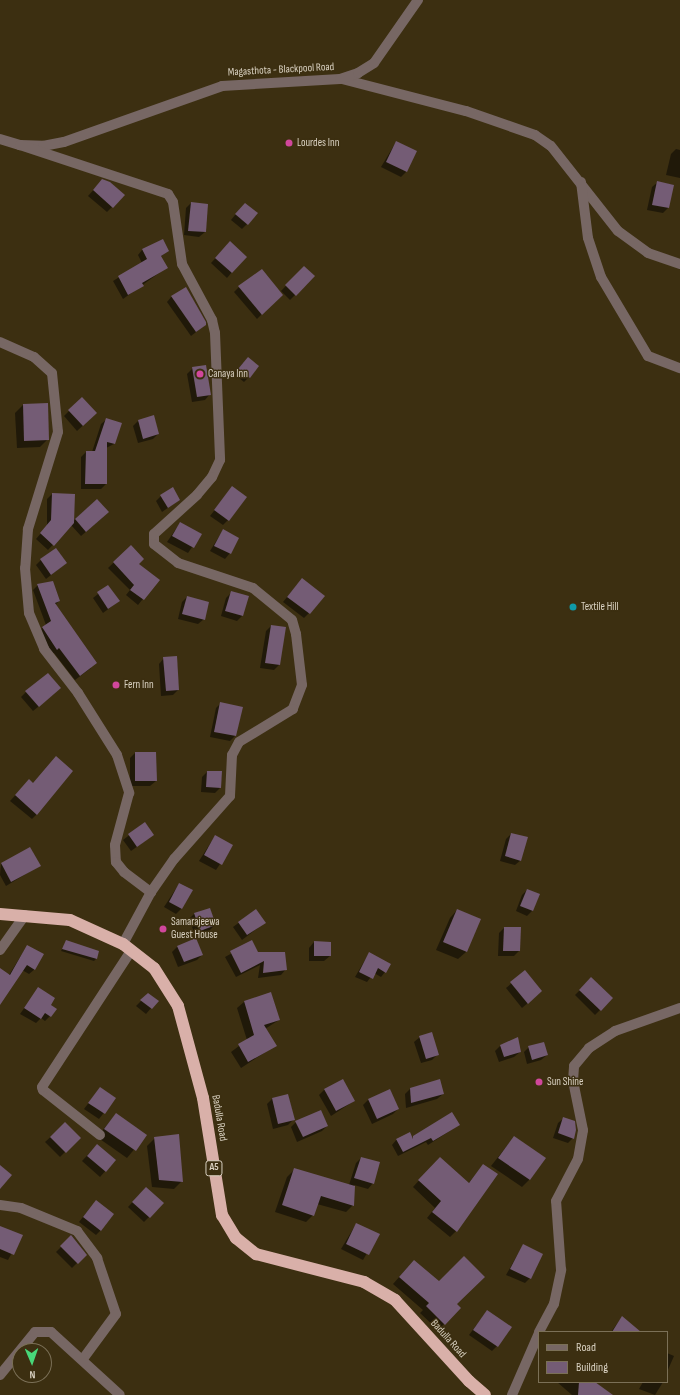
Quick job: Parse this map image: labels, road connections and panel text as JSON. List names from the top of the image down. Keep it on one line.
{"streets":{"highway":["Badulla Road","A5"],"street":["Magasthota - Blackpool Road"]},"places":["Lourdes Inn","Canaya Inn","Textile Hill","Fern Inn","Samarajeewa Guest House","Sun Shine"],"legend":["Road","Building"],"north":"bottom"}
